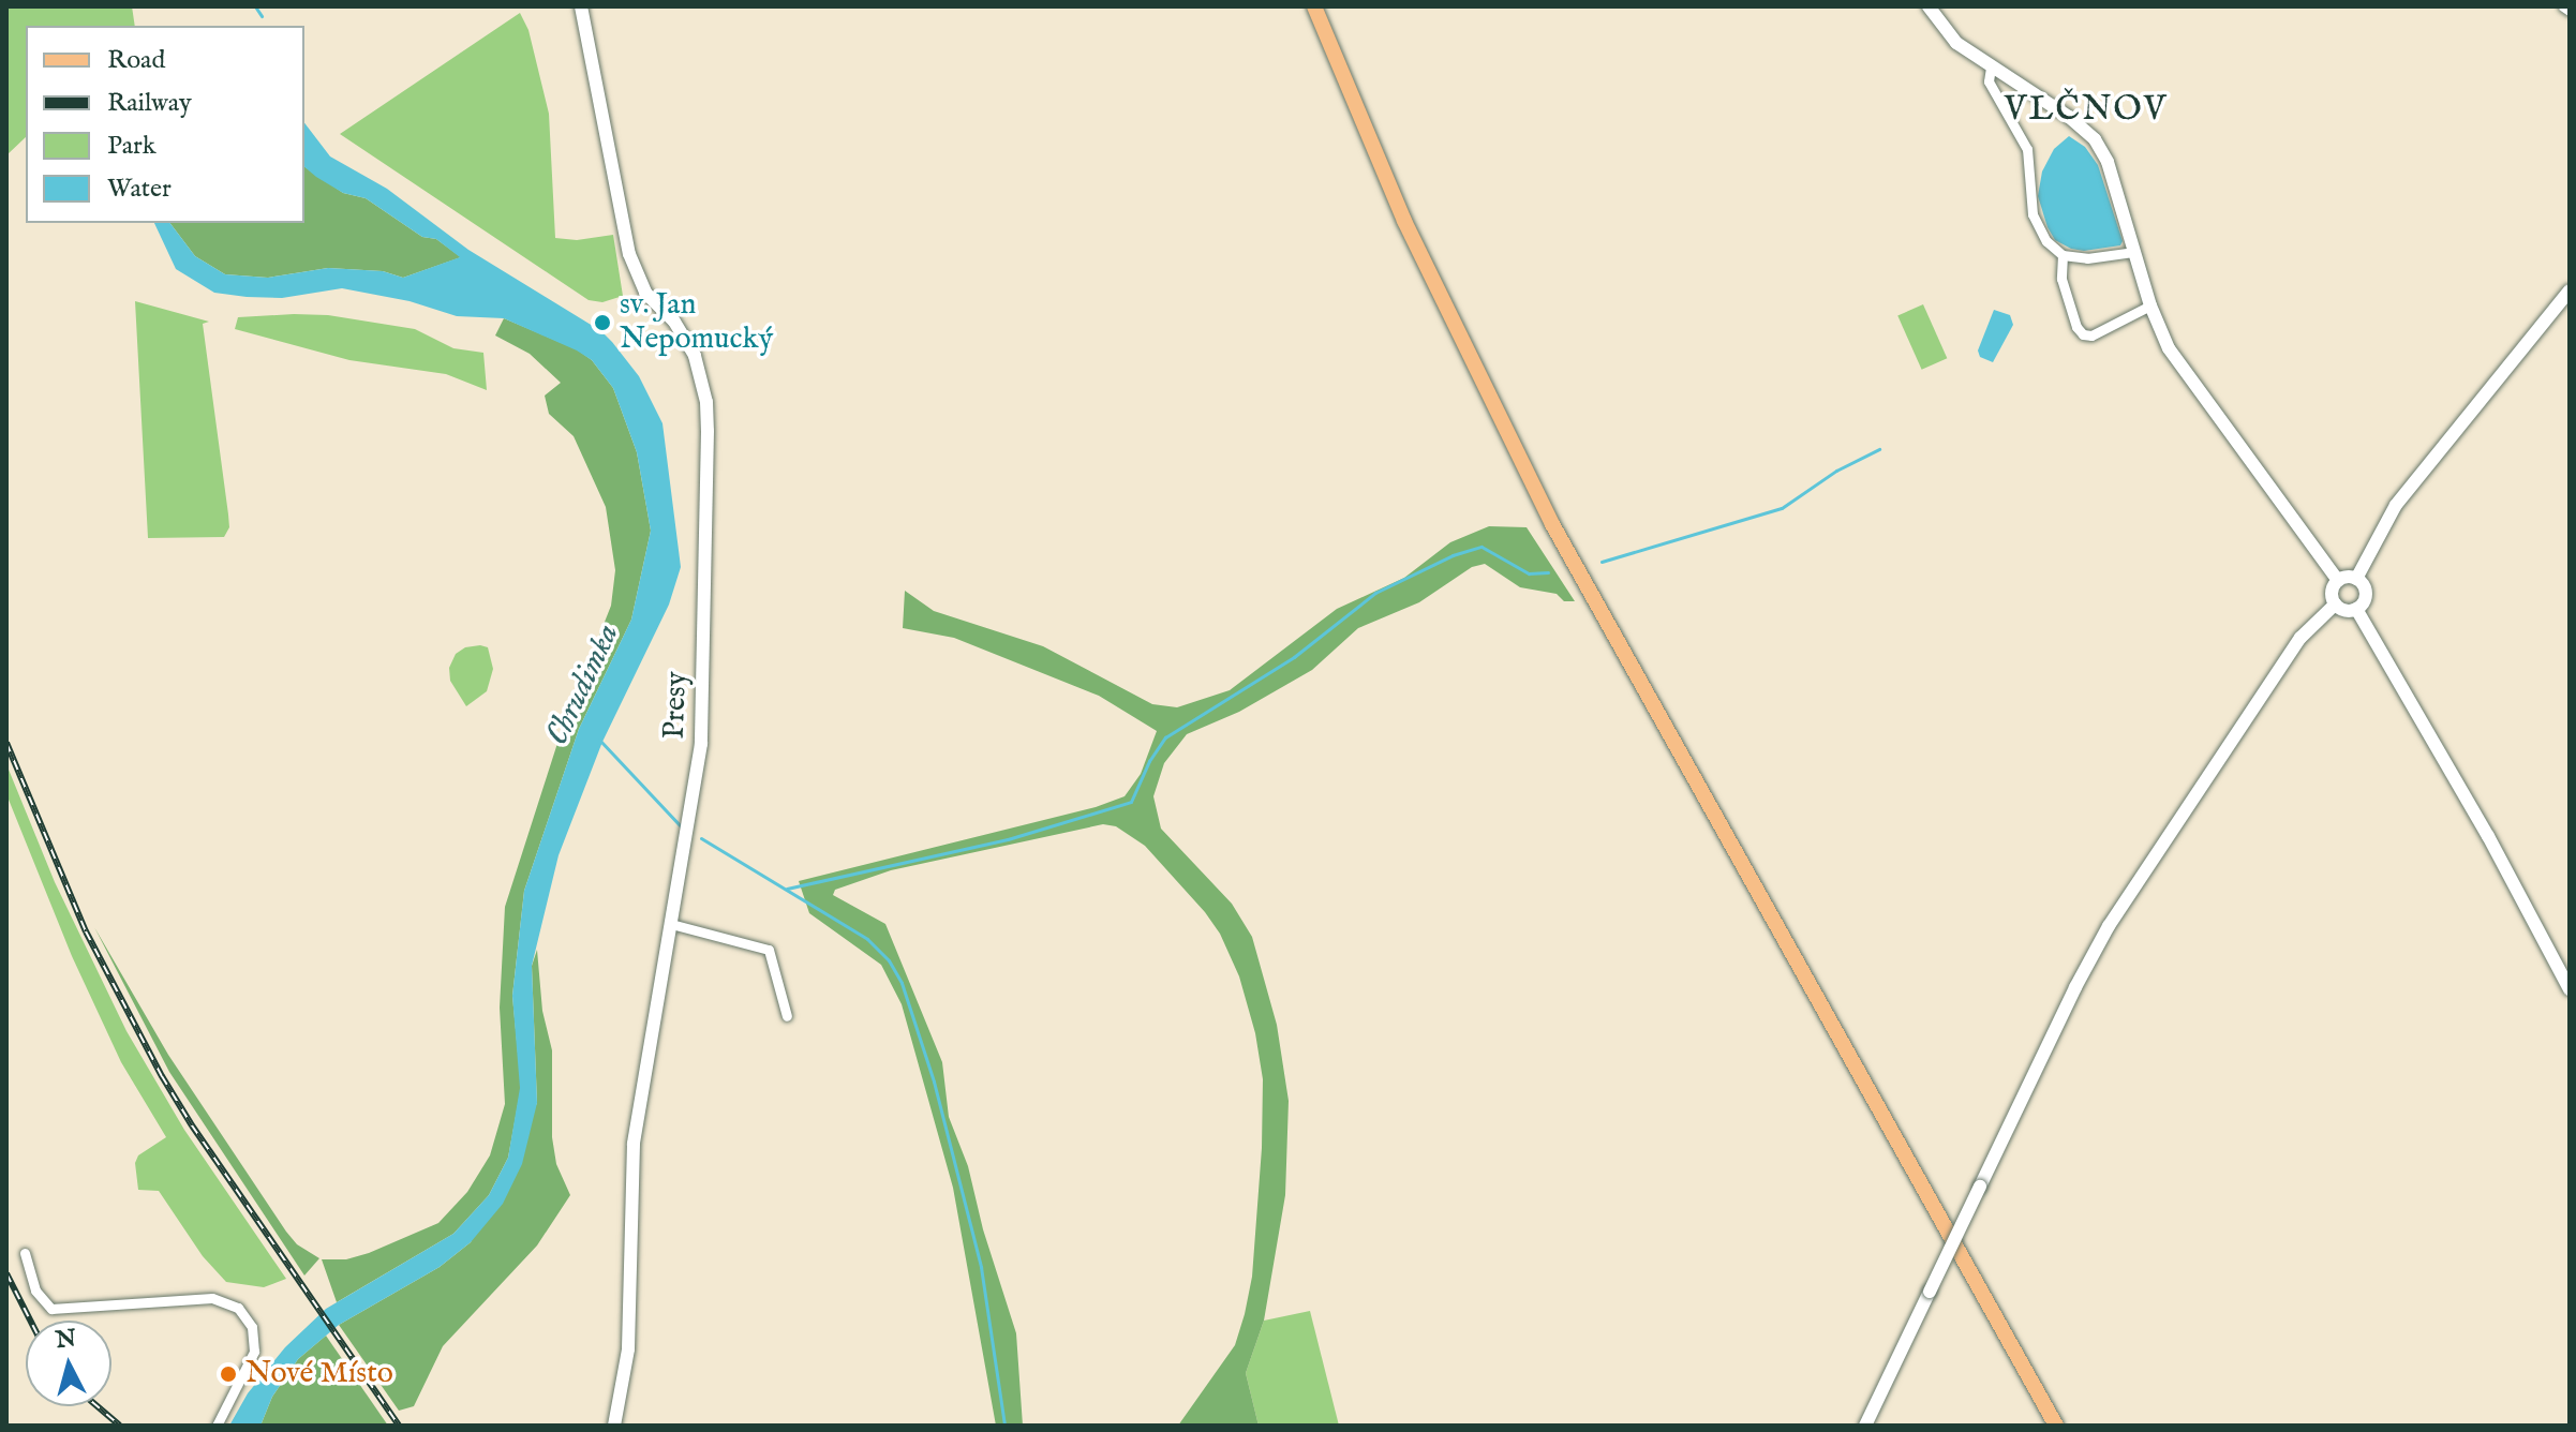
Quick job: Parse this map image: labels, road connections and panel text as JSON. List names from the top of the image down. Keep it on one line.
{"streets":{"street":["Presy"]},"districts":["VLČNOV"],"water":["Chrudimka"],"places":["sv. Jan Nepomucký","Nové Místo"],"legend":["Road","Railway","Park","Water"],"north":"top"}
